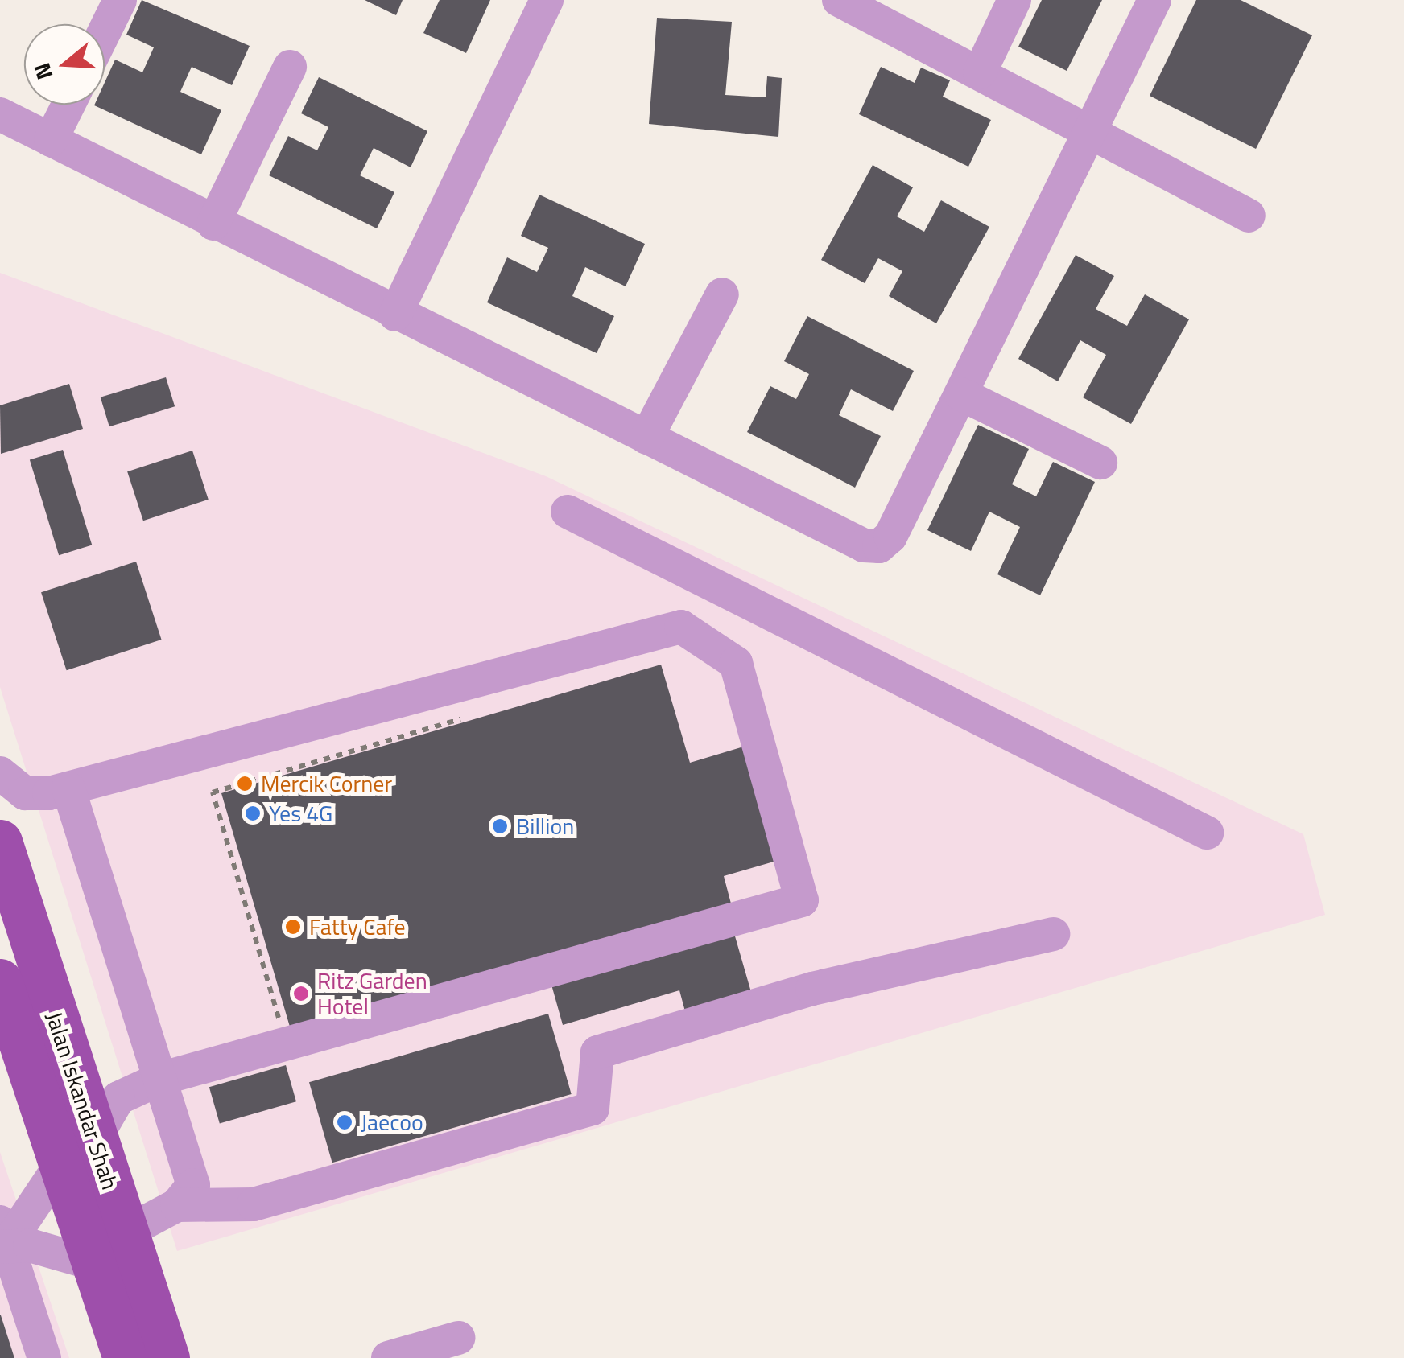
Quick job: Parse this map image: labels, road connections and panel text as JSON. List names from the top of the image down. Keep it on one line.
{"streets":{"main road":["Jalan Iskandar Shah"]},"places":["Mercik Corner","Yes 4G","Billion","Fatty Cafe","Ritz Garden Hotel","Jaecoo"],"north":"left"}
